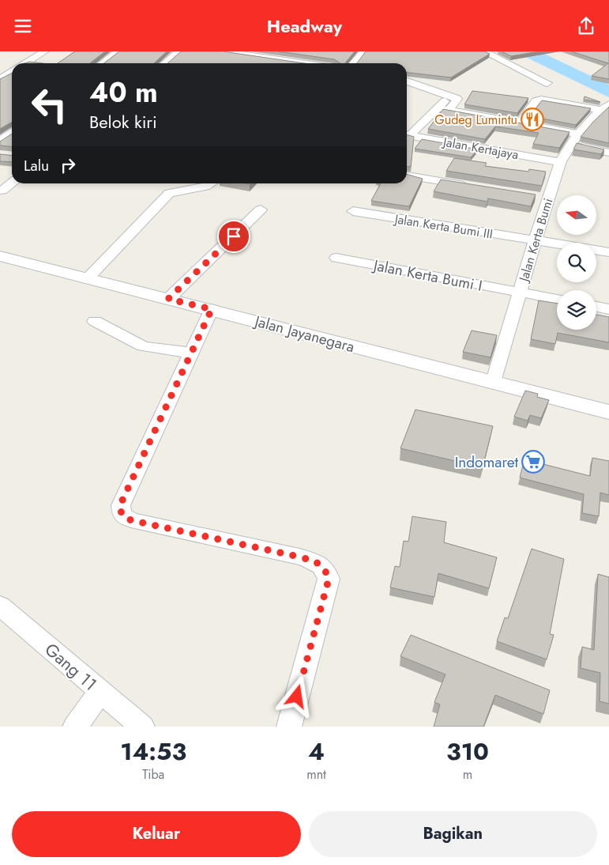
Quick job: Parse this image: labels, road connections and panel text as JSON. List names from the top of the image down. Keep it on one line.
{"streets":{"street":["Jalan Kertajaya","Jalan Kerta Bumi III","Jalan Kerta Bumi","Jalan Kerta Bumi I","Jalan Jayanegara","Gang 11"]},"crossings":[["Jalan Kertajaya","Jalan Kerta Bumi"],["Jalan Kerta Bumi III","Jalan Kerta Bumi"],["Jalan Kerta Bumi","Jalan Kerta Bumi I"],["Jalan Kerta Bumi","Jalan Jayanegara"]],"places":{"restaurant":["Gudeg Lumintu"],"supermarket":["Indomaret"]},"north":"left","page":{"header":"Headway","turn":["40 m","Belok kiri"],"then":"Lalu","eta":["14:53","Tiba","4","mnt","310","m"],"buttons":["Keluar","Bagikan"]}}
